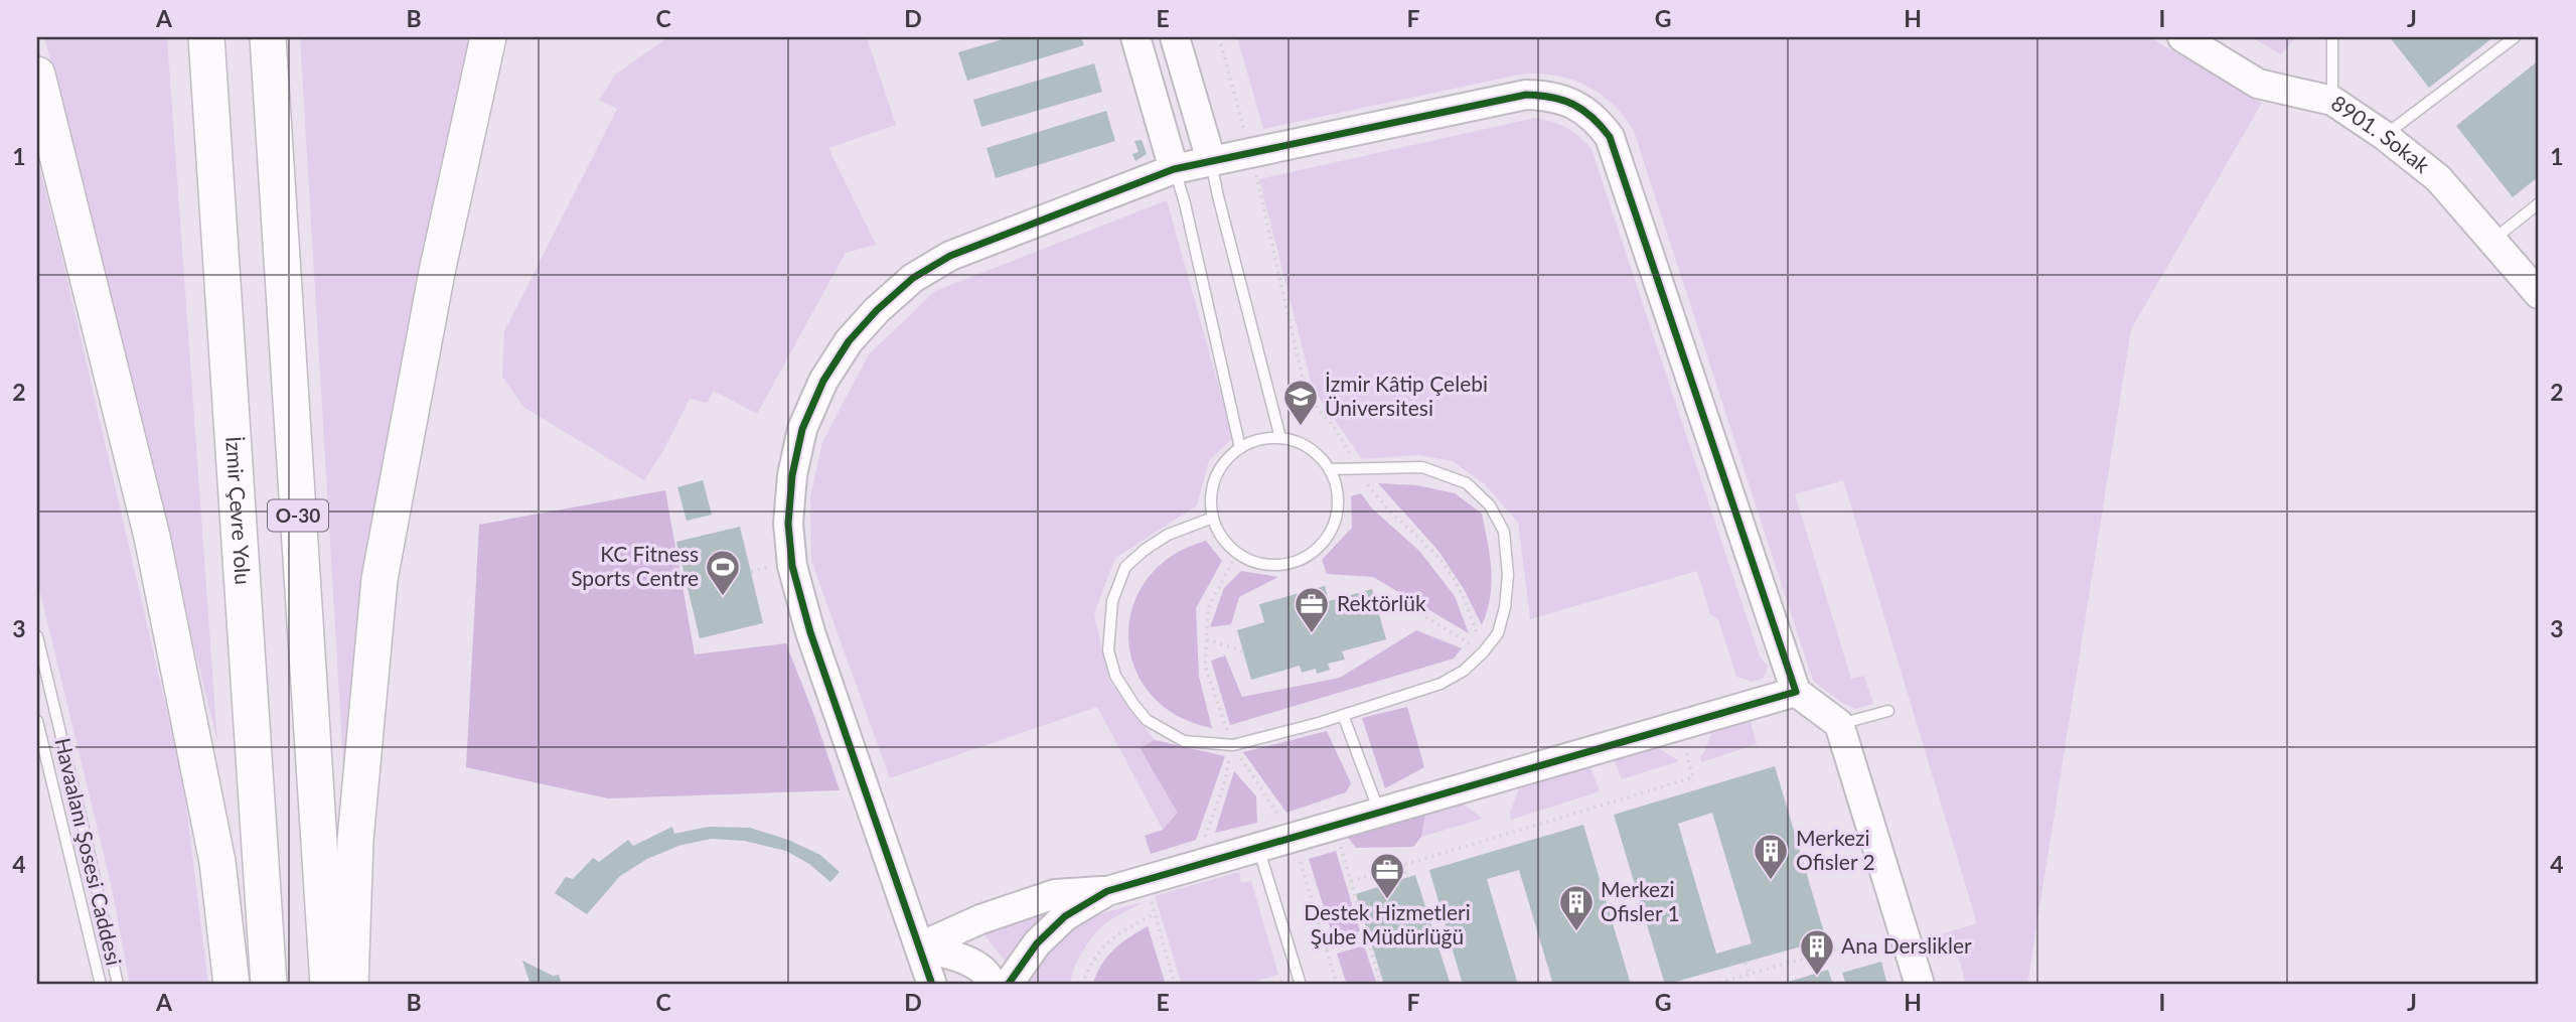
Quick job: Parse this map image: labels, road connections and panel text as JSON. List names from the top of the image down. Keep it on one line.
{"streets":{"highway":["İzmir Çevre Yolu","O-30"],"street":["8901. Sokak"],"lane":["Havaalanı Şosesi Caddesi"]},"places":{"school or university":["İzmir Kâtip Çelebi Üniversitesi"],"sports":["KC Fitness Sports Centre"],"office":["Rektörlük","Destek Hizmetleri Şube Müdürlüğü"],"building":["Merkezi Ofisler 2","Merkezi Ofisler 1","Ana Derslikler"]},"grid":{"columns":["A","B","C","D","E","F","G","H","I","J"],"rows":["1","2","3","4"]}}
